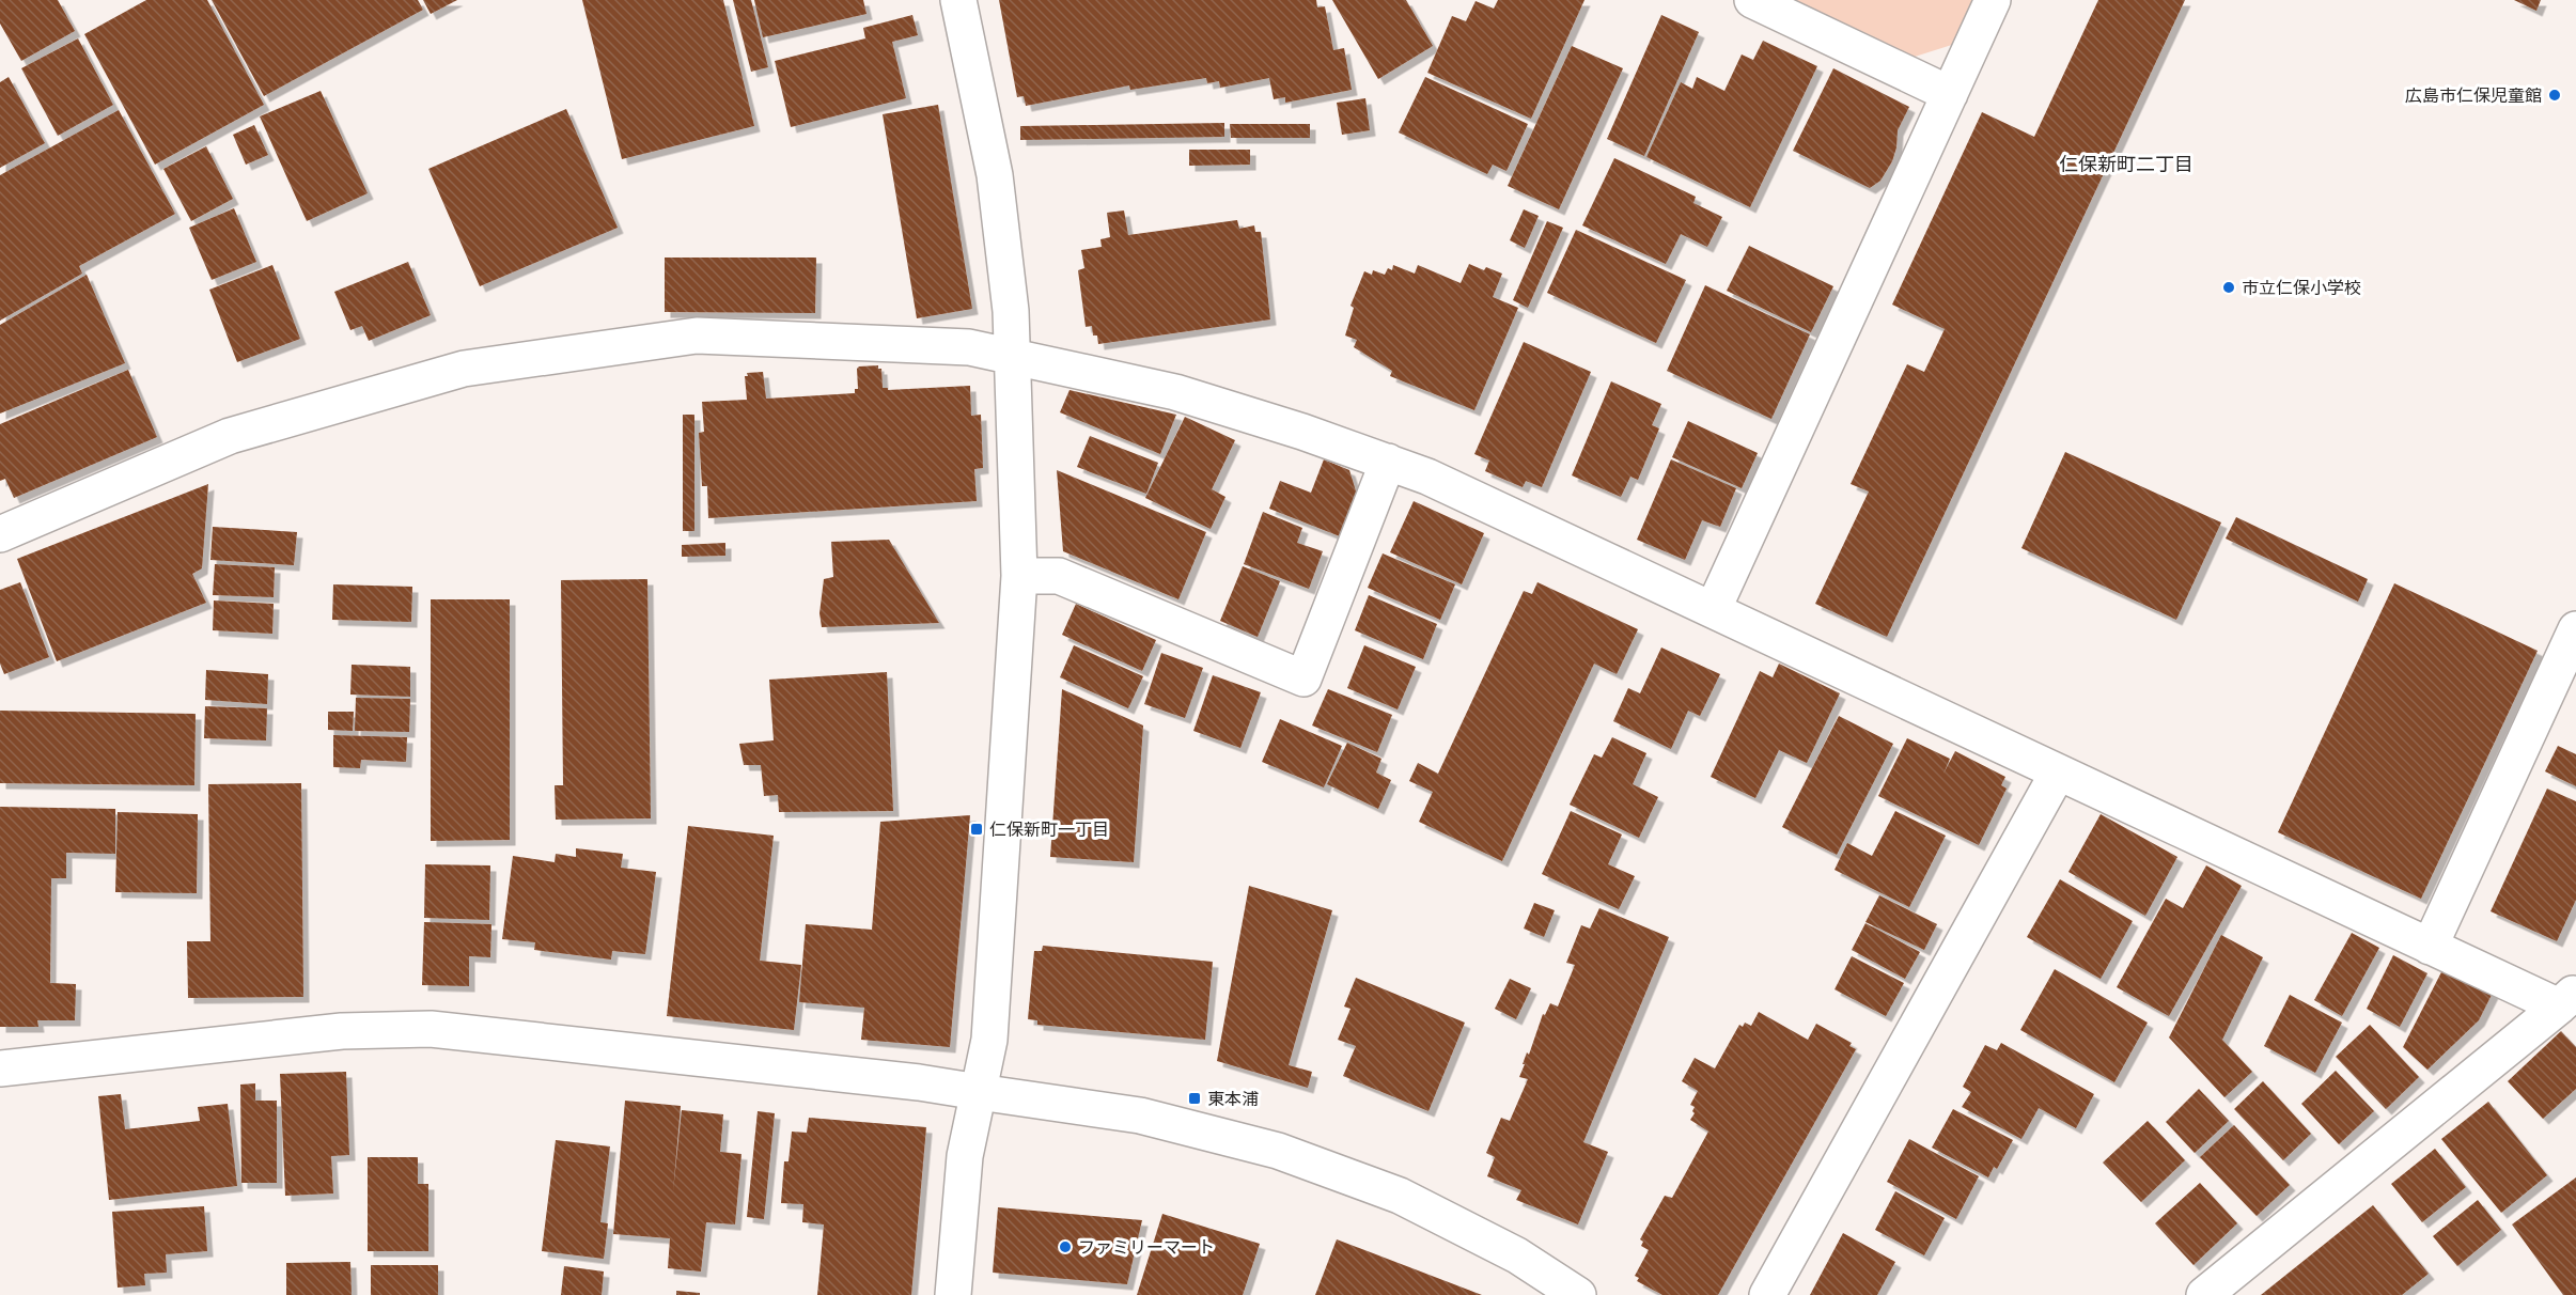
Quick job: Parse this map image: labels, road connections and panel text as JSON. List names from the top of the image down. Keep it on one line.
{"districts":["仁保新町二丁目"],"places":{"other":["広島市仁保児童館","市立仁保小学校","ファミリーマート"],"transit":["仁保新町一丁目","東本浦"]}}
